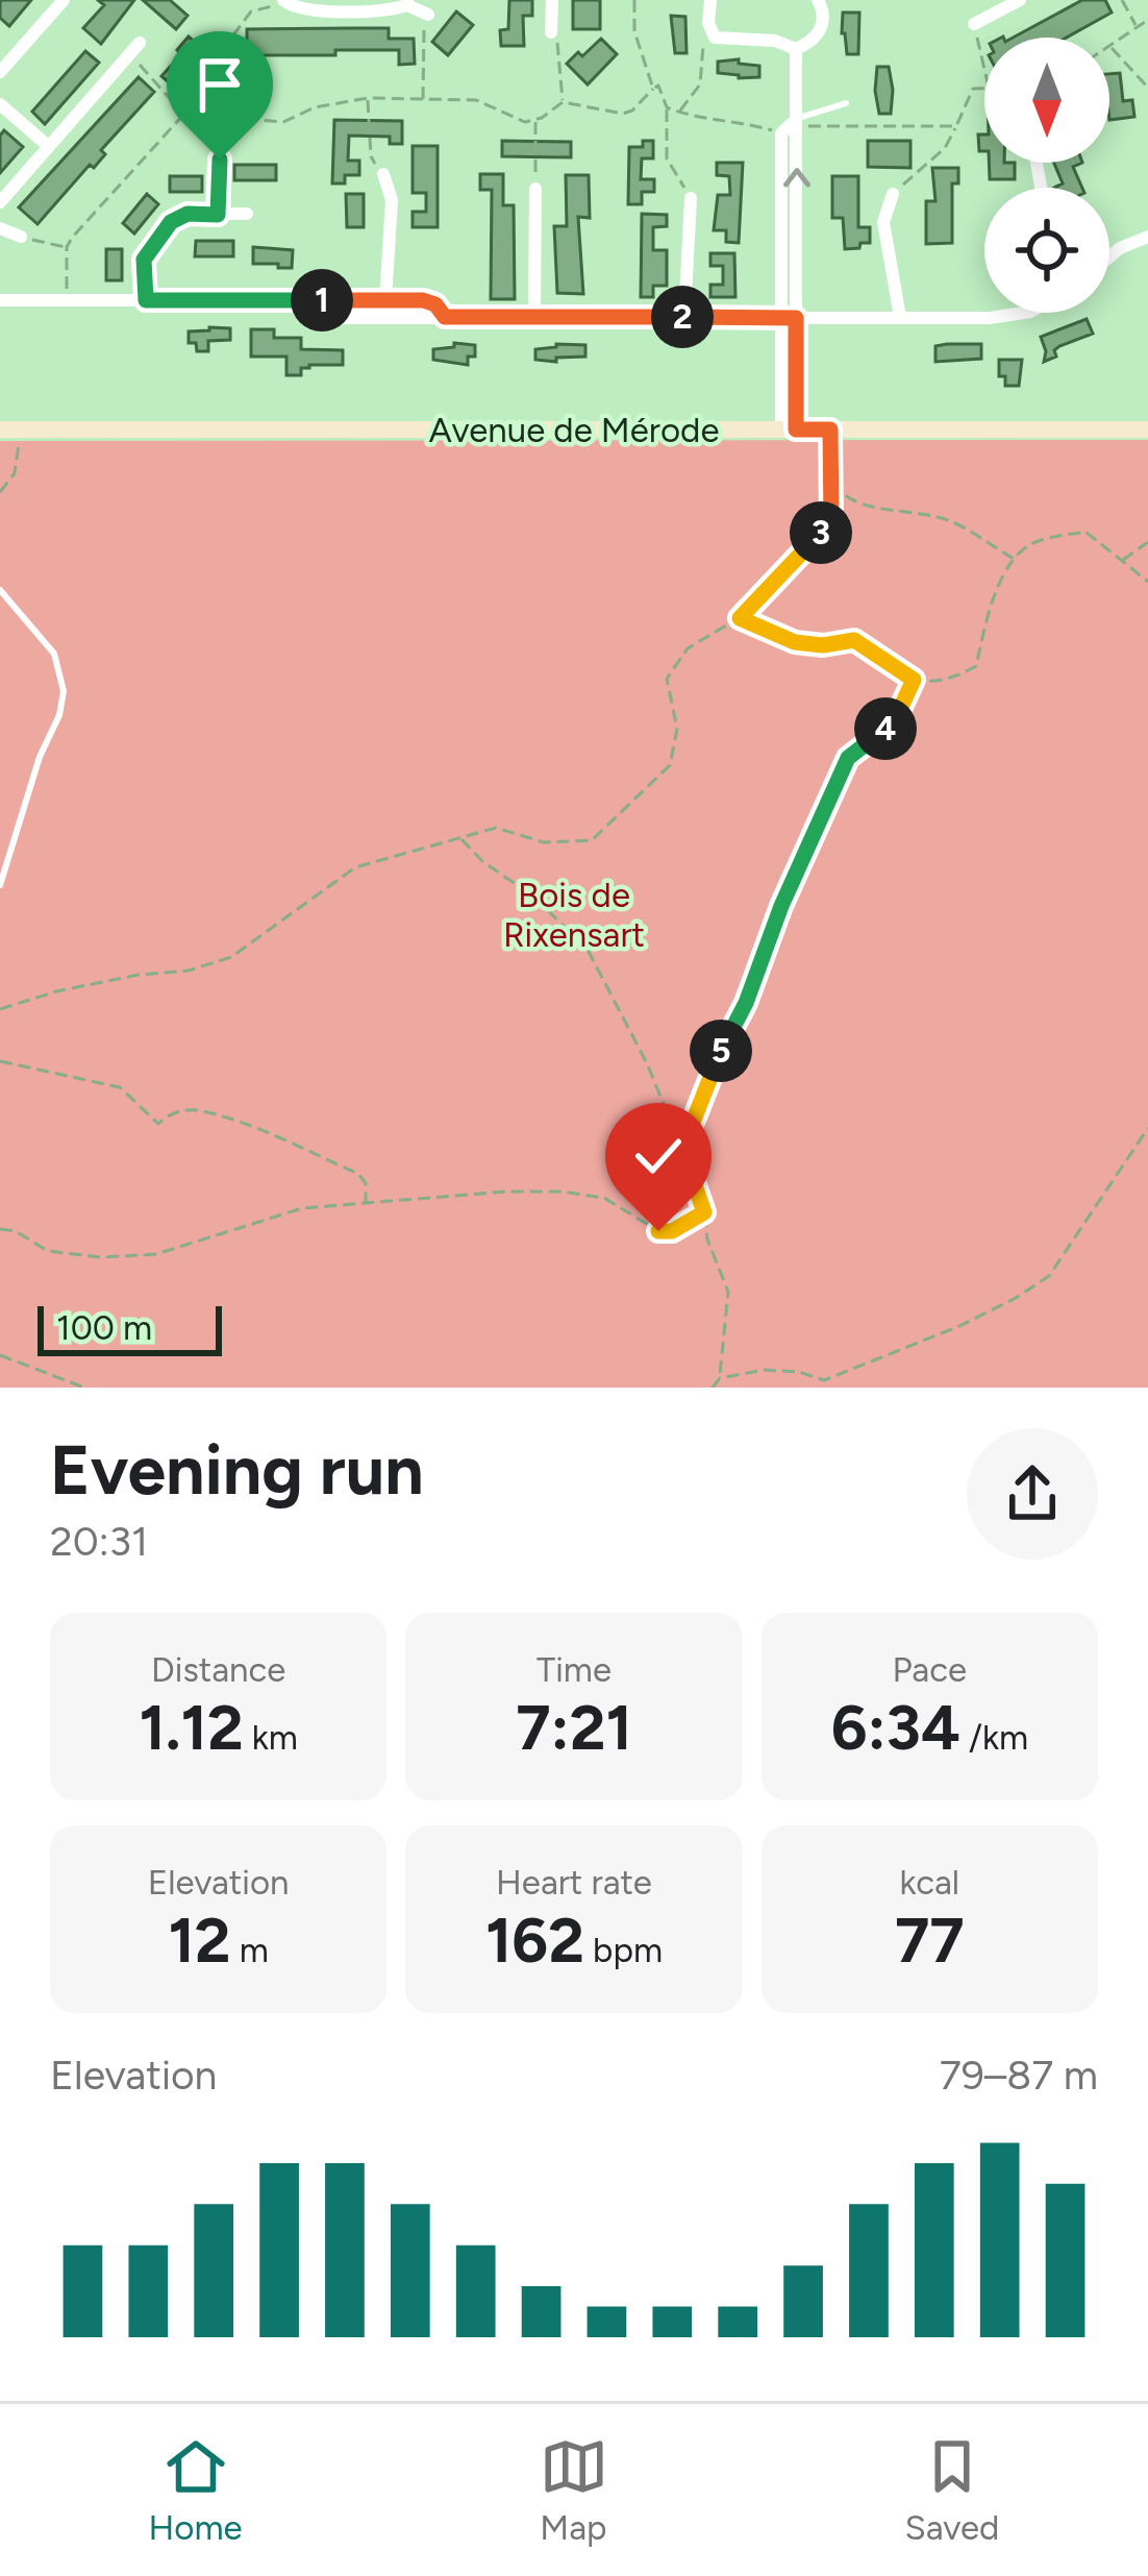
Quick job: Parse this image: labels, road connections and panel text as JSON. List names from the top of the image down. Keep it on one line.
{"streets":{"street":["Avenue de Mérode"]},"parks":["Bois de Rixensart"],"scale_bar":"100 m","north":"bottom","page":{"pins":["1","2","3","4","5"],"scale":"100 m","heading":["Evening run","20:31"],"stats":[["Distance","1.12 km"],["Time","7:21"],["Pace","6:34 /km"],["Elevation","12 m"],["Heart rate","162 bpm"],["kcal","77"]],"chart":["Elevation","79–87 m"],"tabs":["Home","Map","Saved"]}}
